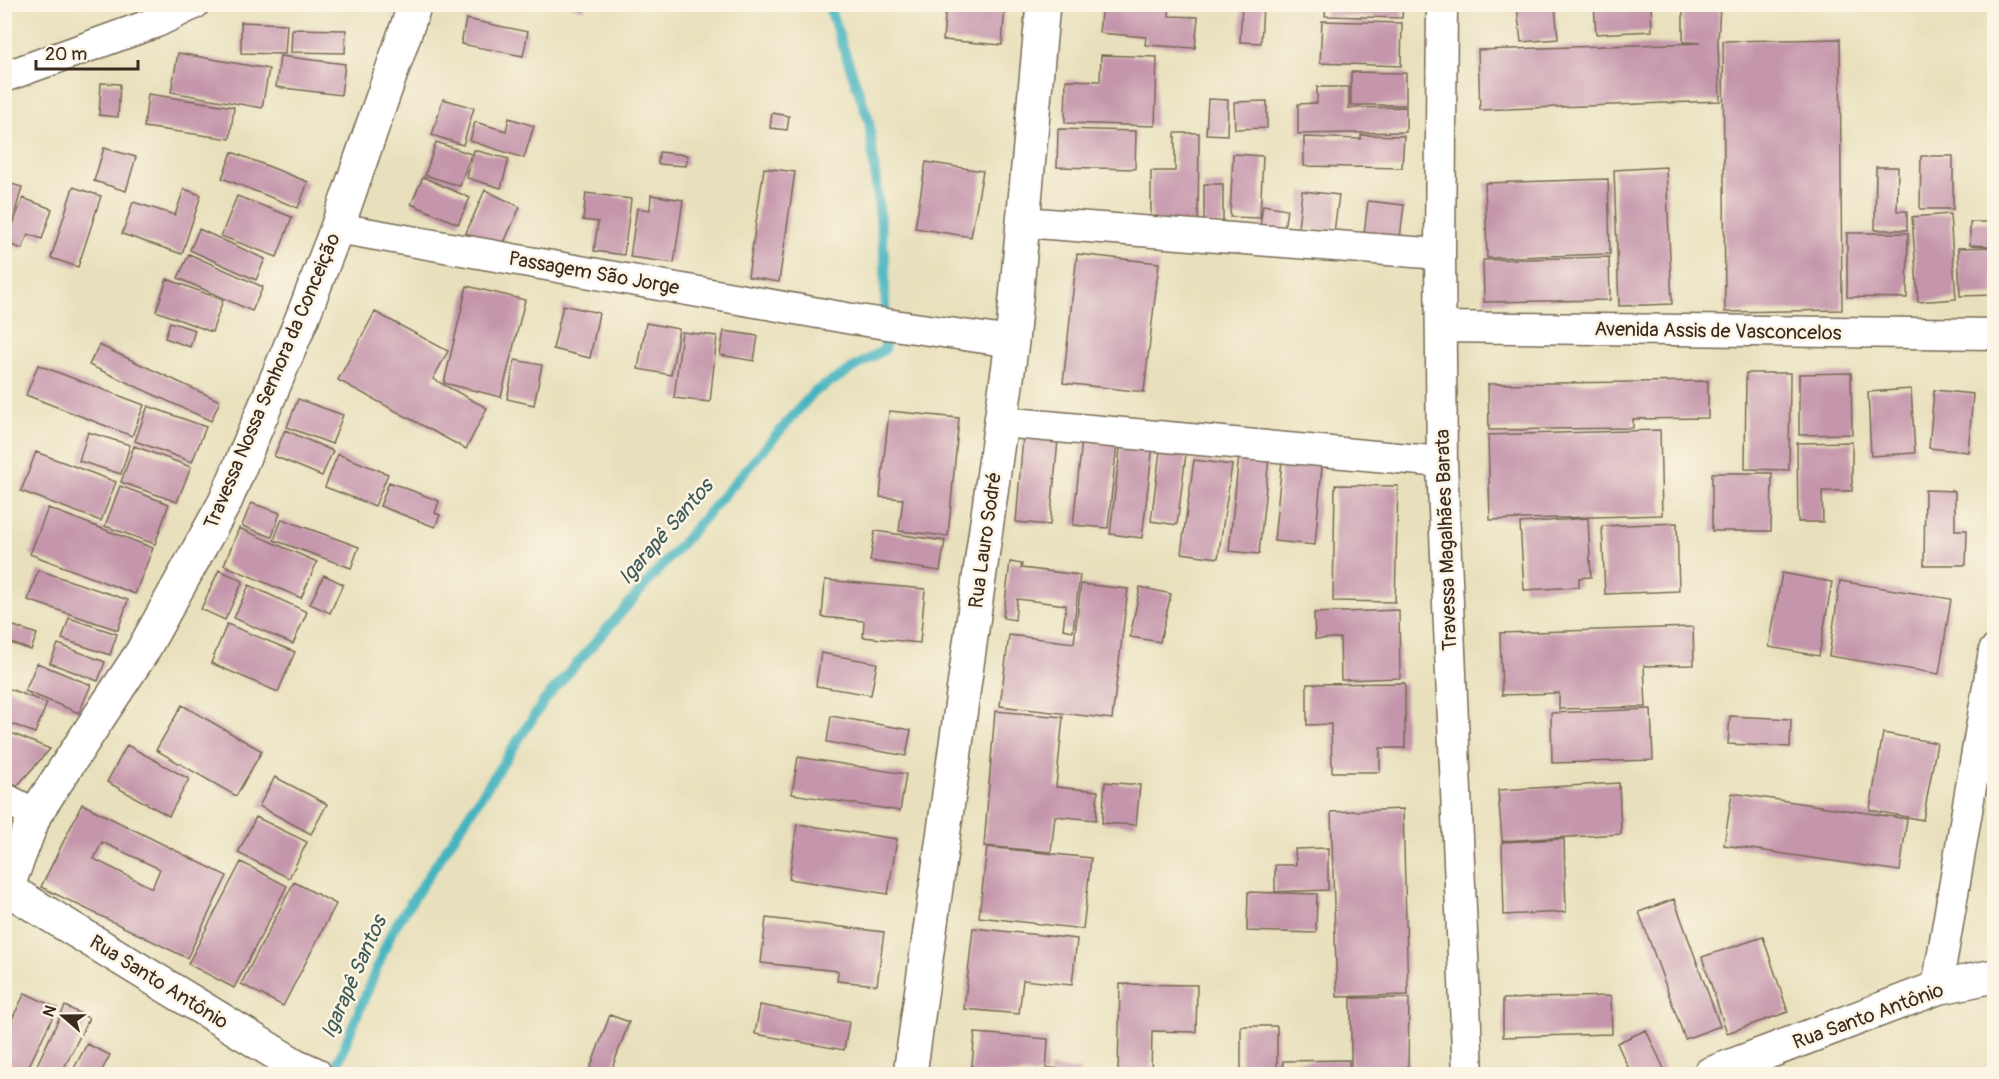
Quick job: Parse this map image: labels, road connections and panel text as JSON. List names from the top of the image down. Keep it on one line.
{"streets":{"street":["Passagem São Jorge","Avenida Assis de Vasconcelos","Travessa Nossa Senhora da Conceição","Rua Lauro Sodré","Travessa Magalhães Barata","Rua Santo Antônio"]},"crossings":[["Passagem São Jorge","Travessa Nossa Senhora da Conceição"],["Passagem São Jorge","Rua Lauro Sodré"],["Avenida Assis de Vasconcelos","Travessa Magalhães Barata"],["Travessa Nossa Senhora da Conceição","Rua Santo Antônio"]],"water":["Igarapê Santos"],"scale_bar":"20 m","north":"left"}
